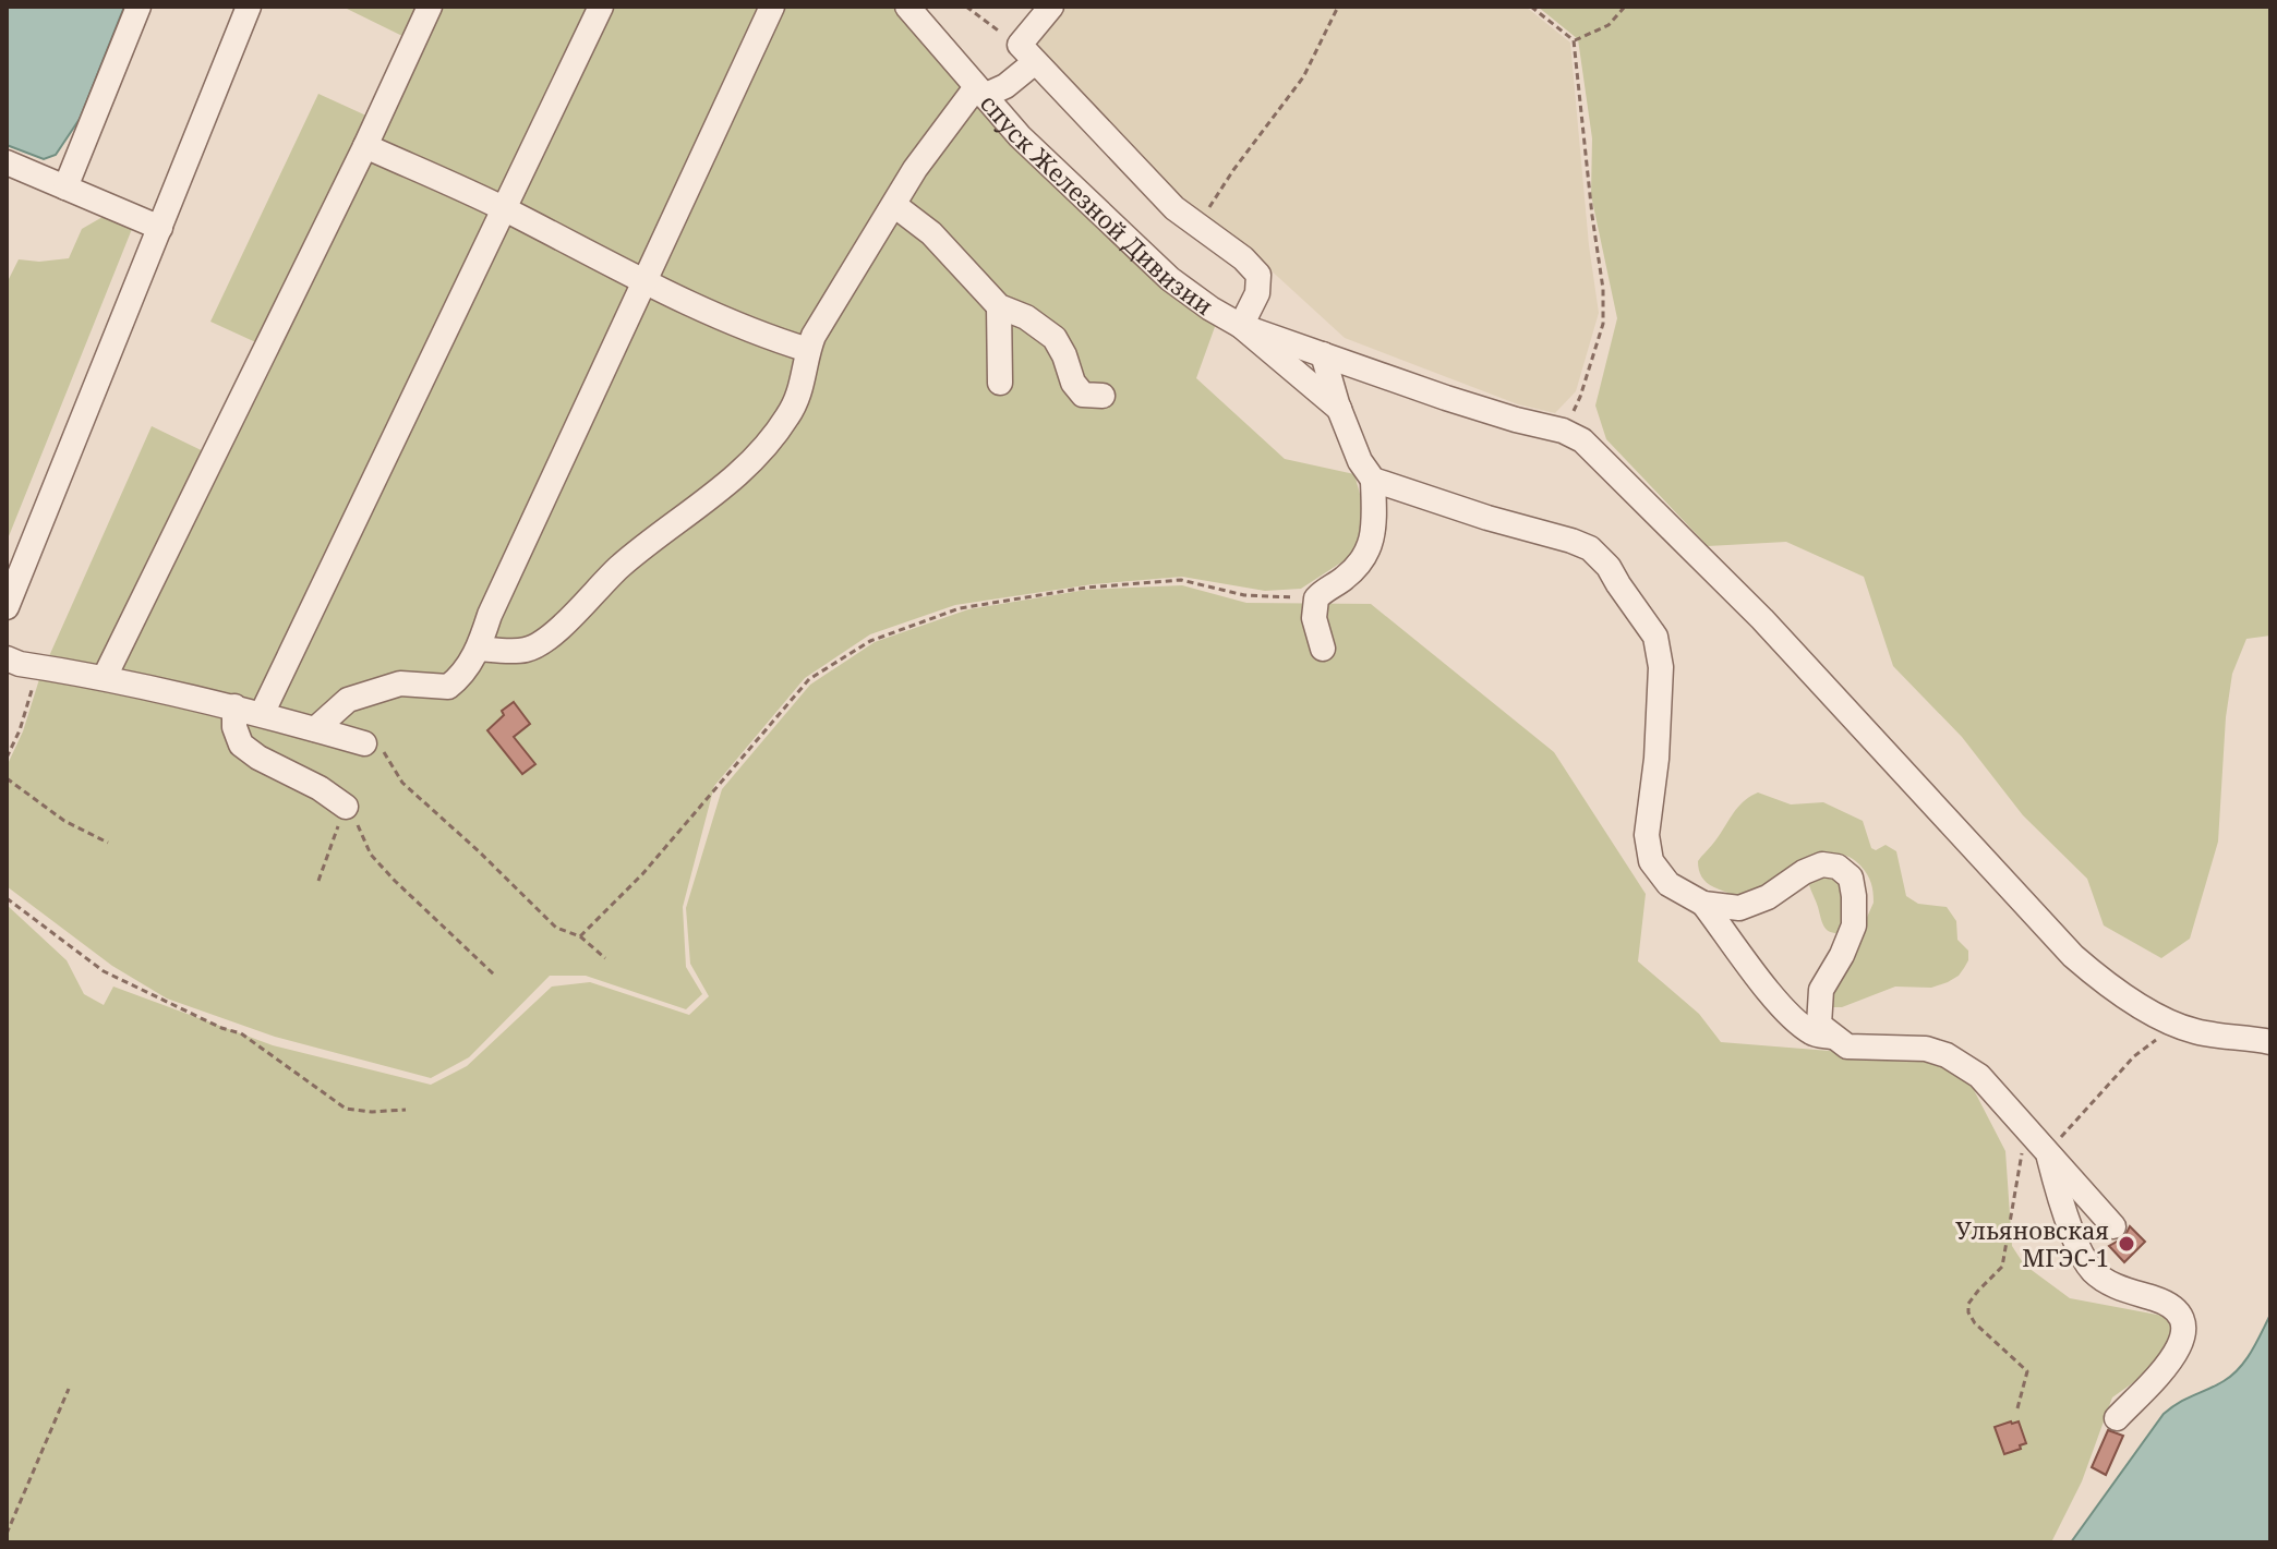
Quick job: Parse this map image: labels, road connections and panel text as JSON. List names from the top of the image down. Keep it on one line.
{"streets":{"street":["спуск Железной Дивизии"]},"places":["Ульяновская МГЭС-1"]}
